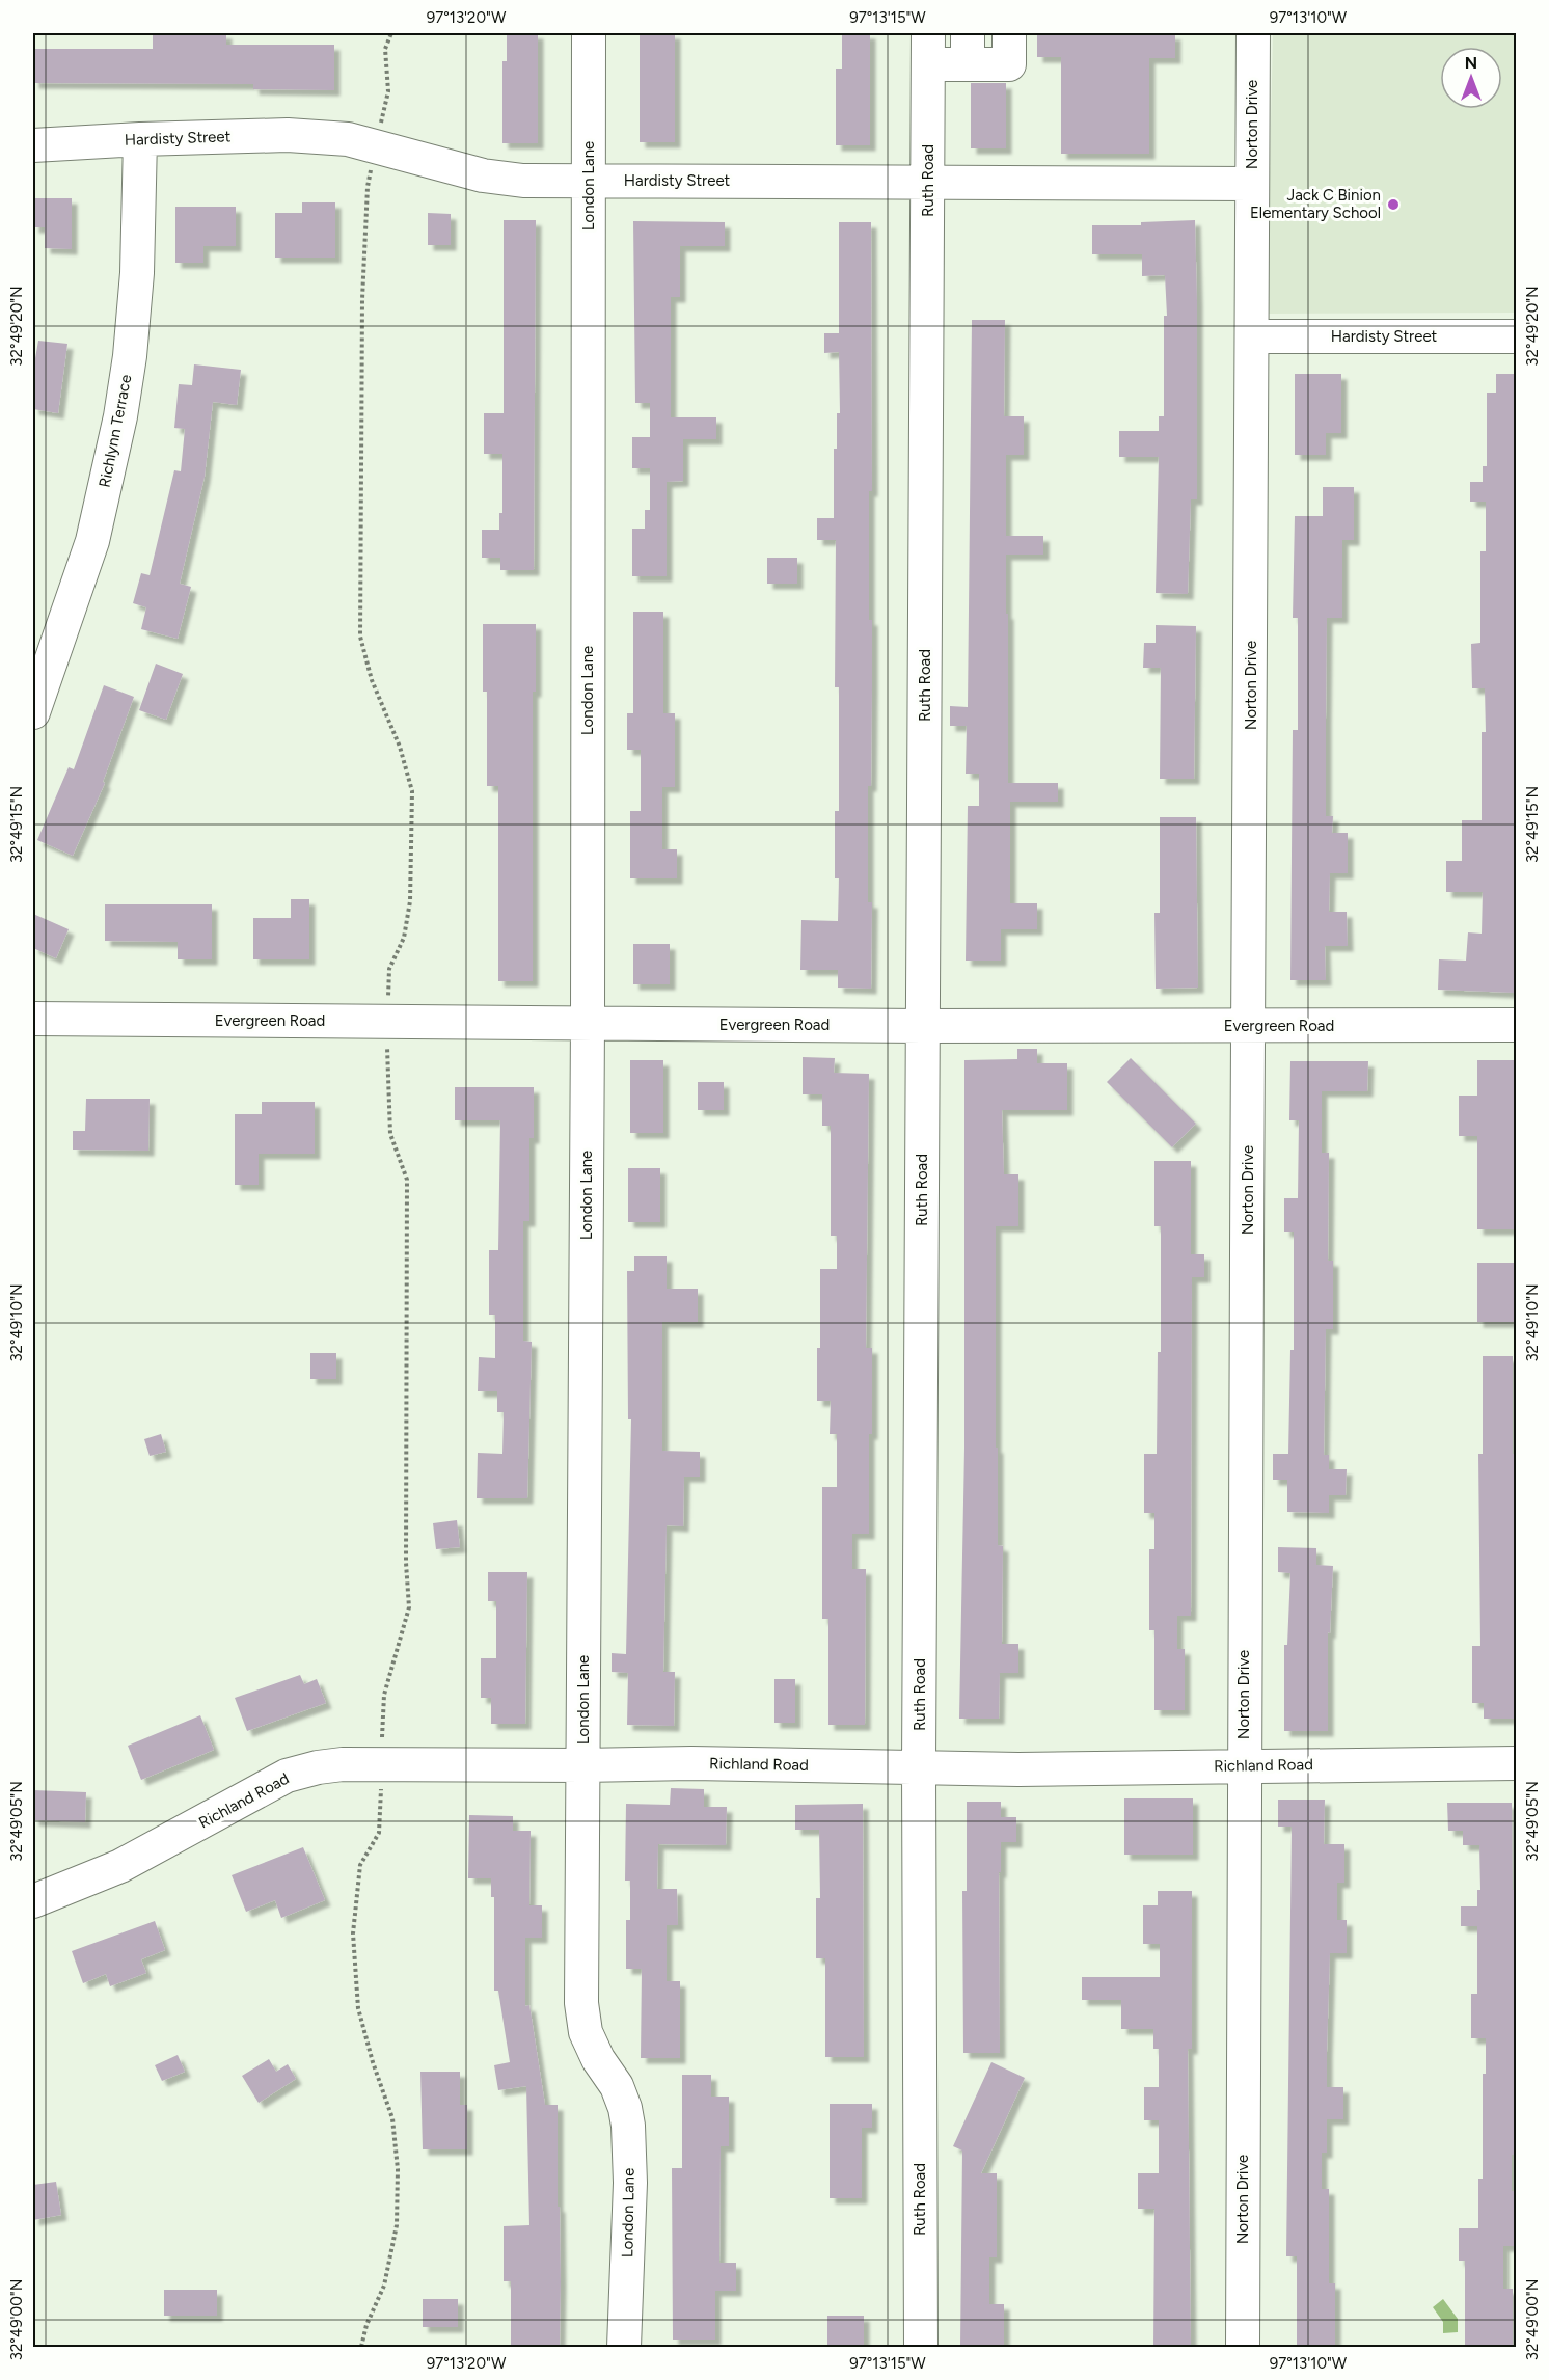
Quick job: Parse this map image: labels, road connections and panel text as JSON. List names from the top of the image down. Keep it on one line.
{"streets":{"street":["Norton Drive","Hardisty Street","Ruth Road","London Lane","Richlynn Terrace","Evergreen Road","Richland Road"]},"crossings":[["Norton Drive","Hardisty Street"],["Norton Drive","Evergreen Road"],["Norton Drive","Richland Road"],["Hardisty Street","Ruth Road"],["Hardisty Street","London Lane"],["Hardisty Street","Richlynn Terrace"],["Ruth Road","Evergreen Road"],["Ruth Road","Richland Road"],["London Lane","Evergreen Road"],["London Lane","Richland Road"]],"places":["Jack C Binion Elementary School"],"north":"top","coordinates":["97°13'20\"W","97°13'15\"W","97°13'10\"W","32°49'20\"N","32°49'15\"N","32°49'10\"N","32°49'05\"N","32°49'00\"N"]}
